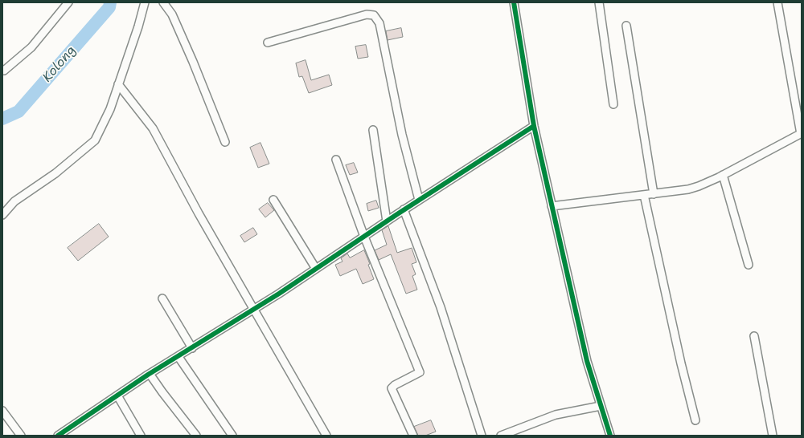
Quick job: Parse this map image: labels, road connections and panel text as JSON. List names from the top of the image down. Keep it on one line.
{"water":["Kolong"]}
